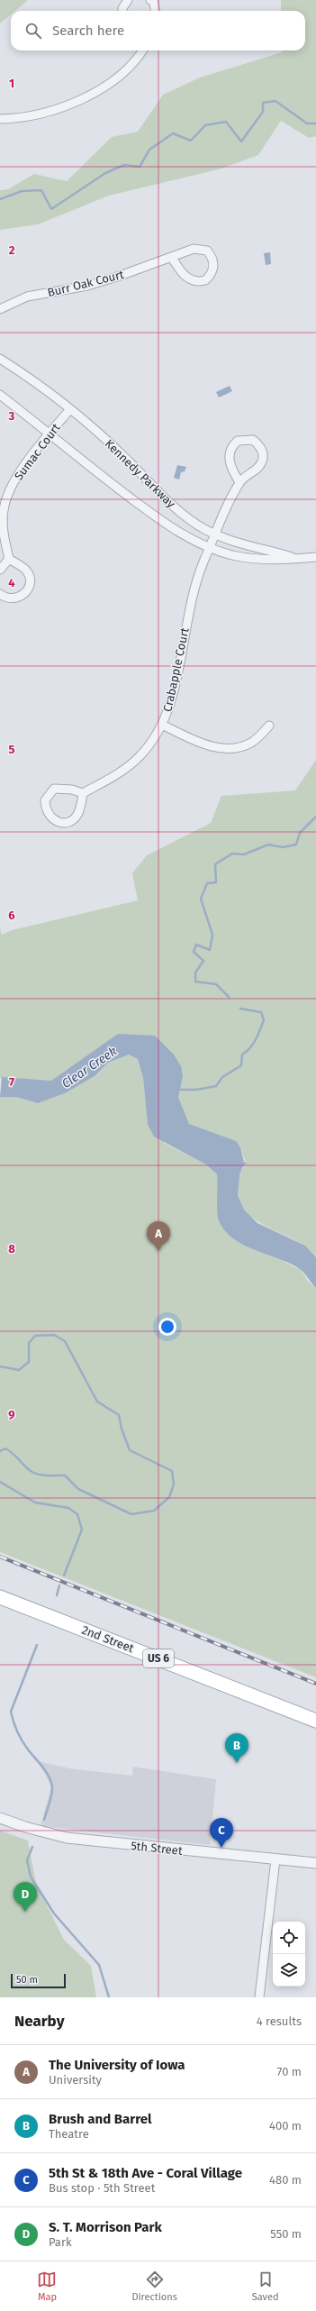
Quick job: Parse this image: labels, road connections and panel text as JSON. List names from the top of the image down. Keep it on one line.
{"streets":{"main road":["2nd Street","US 6"],"street":["Burr Oak Court","Sumac Court","Kennedy Parkway","Crabapple Court","5th Street"]},"crossings":[["Sumac Court","Kennedy Parkway"],["Kennedy Parkway","Crabapple Court"]],"water":["Clear Creek"],"scale_bar":"50 m","page":{"search":"Search here","pins":["A","B","C","D"],"scale":"50 m","heading":["Nearby","4 results"],"list":[{"mark":"A","name":"The University of Iowa","note":"University","value":"70 m"},{"mark":"B","name":"Brush and Barrel","note":"Theatre","value":"400 m"},{"mark":"C","name":"5th St & 18th Ave - Coral Village","note":"Bus stop · 5th Street","value":"480 m"},{"mark":"D","name":"S. T. Morrison Park","note":"Park","value":"550 m"}],"nav":["Map","Directions","Saved"]},"grid":{"rows":["1","2","3","4","5","6","7","8","9"]}}
